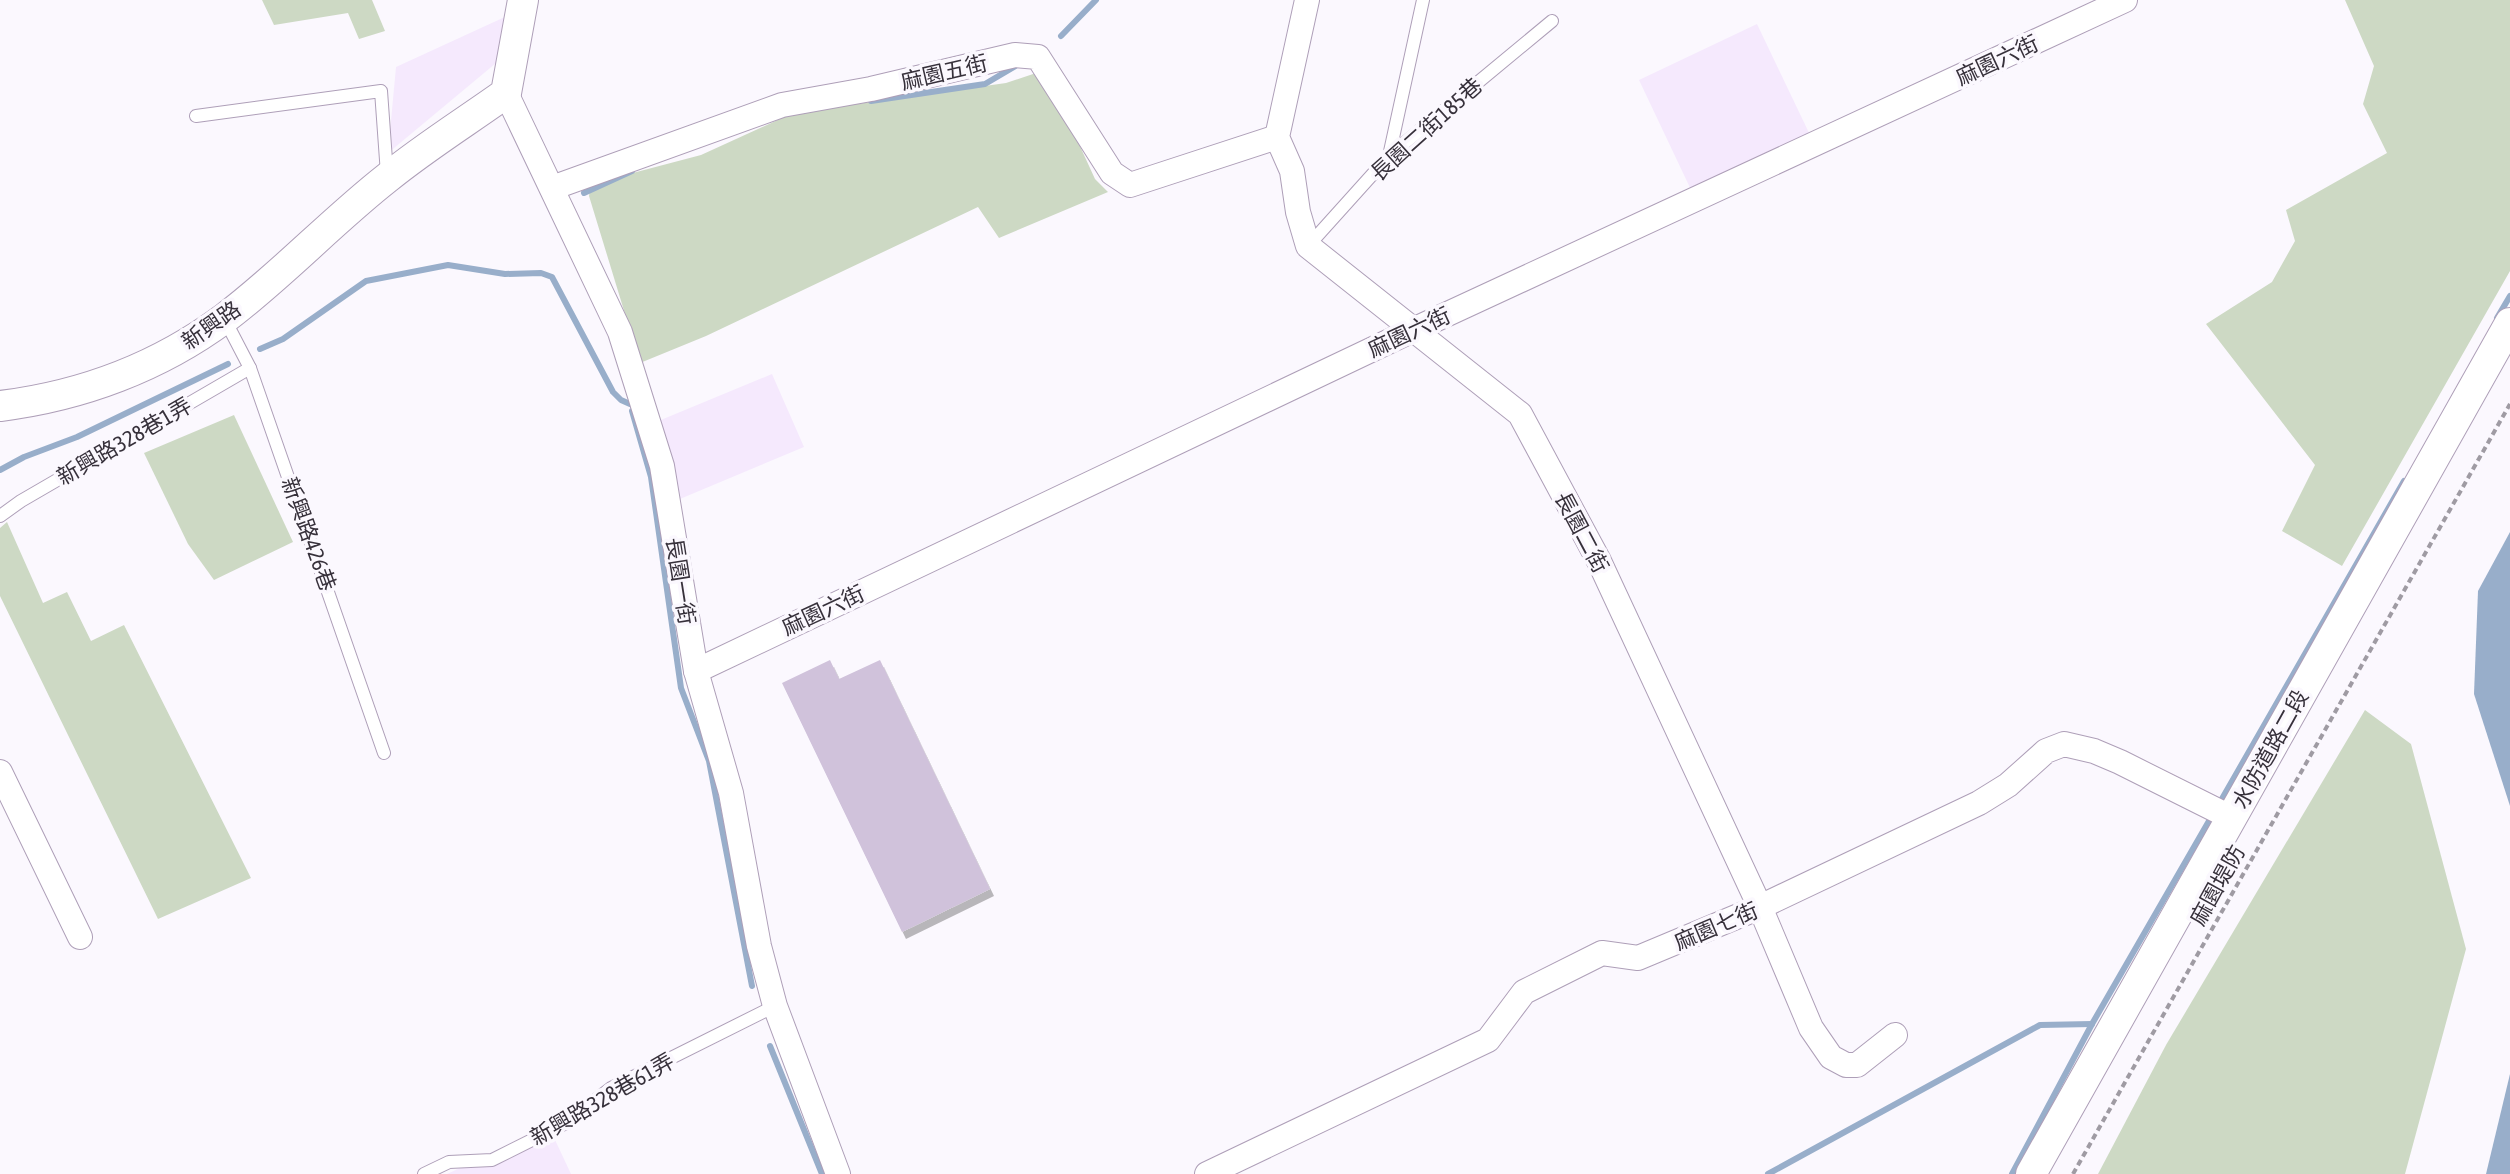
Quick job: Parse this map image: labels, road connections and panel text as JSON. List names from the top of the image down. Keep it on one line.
{"streets":{"street":["麻園六街","麻園五街","新興路","長園二街","長園一街","水防道路二段","麻園七街"],"lane":["長園二街185巷","新興路328巷1弄","新興路426巷","新興路328巷61弄"],"path":["麻園堤防"]},"crossings":[["麻園六街","長園二街"],["麻園六街","長園一街"],["麻園五街","長園一街"],["長園二街185巷","長園二街"],["新興路","新興路426巷"],["新興路","長園一街"],["新興路328巷1弄","新興路426巷"],["長園二街","麻園七街"],["長園一街","新興路328巷61弄"],["水防道路二段","麻園七街"]]}
